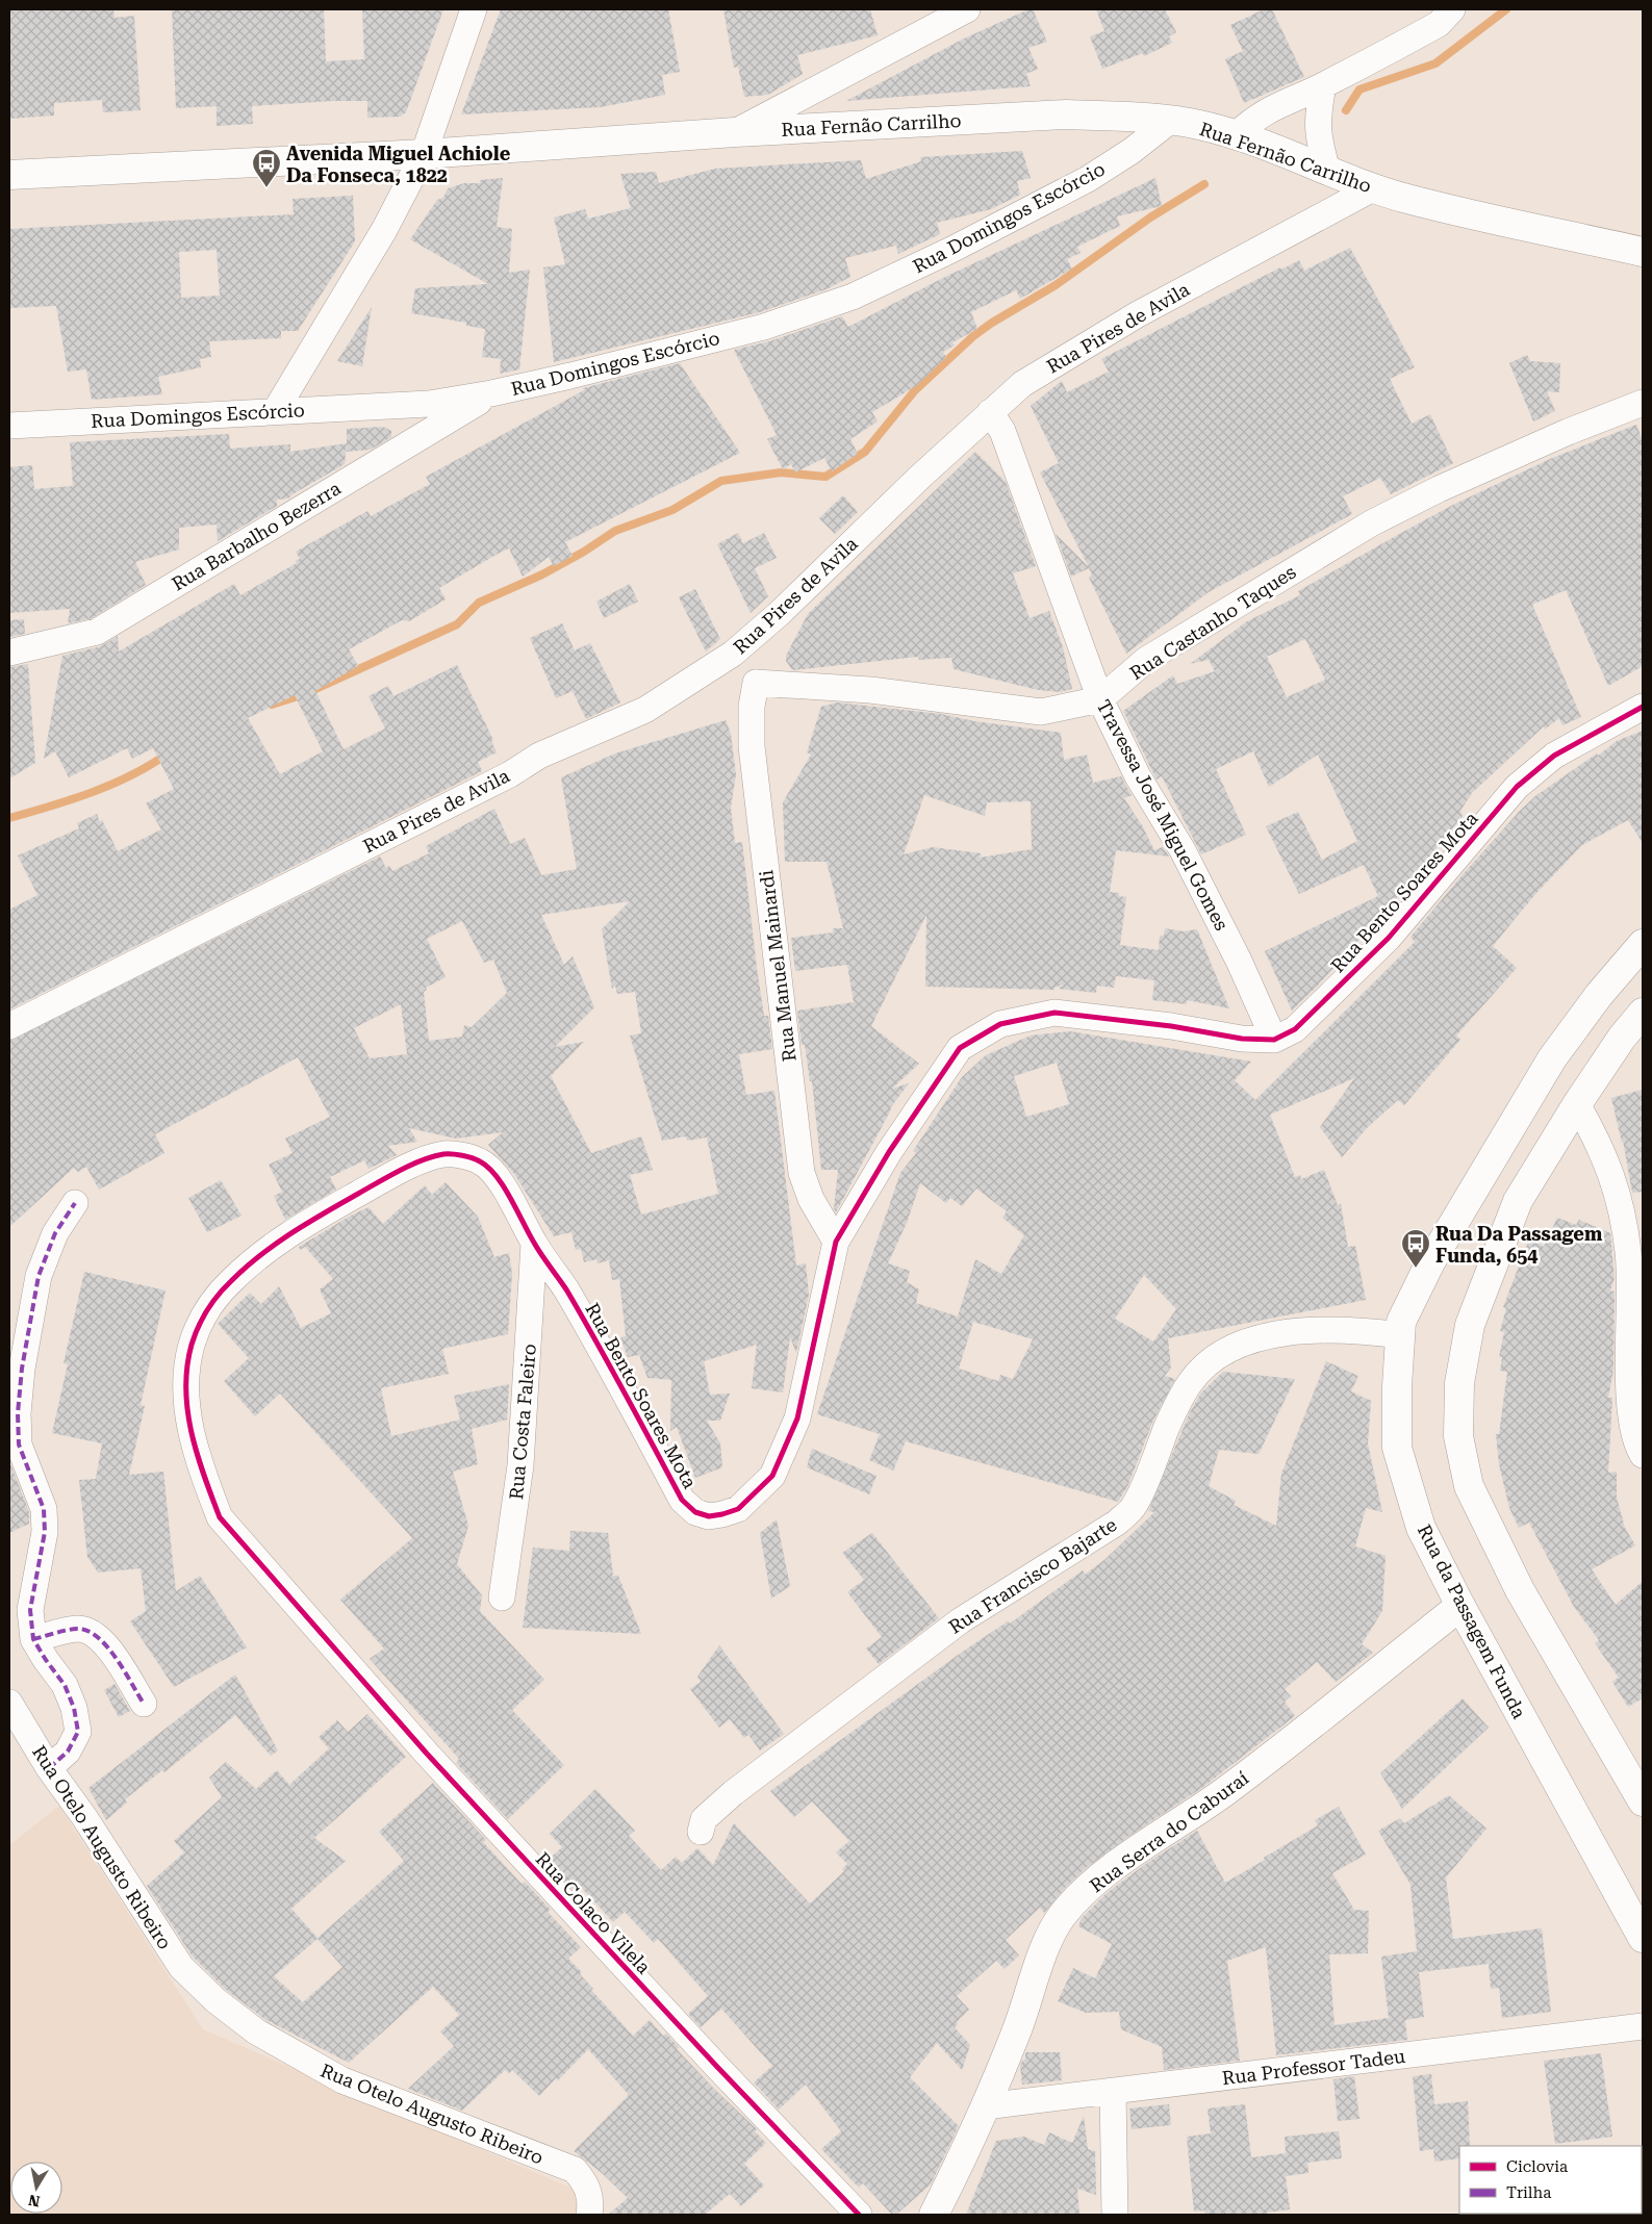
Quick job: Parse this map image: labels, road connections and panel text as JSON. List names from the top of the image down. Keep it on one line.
{"streets":{"street":["Rua Fernão Carrilho","Rua Domingos Escórcio","Rua Pires de Avila","Rua Barbalho Bezerra","Rua Castanho Taques","Travessa José Miguel Gomes","Rua Bento Soares Mota","Rua Manuel Mainardi","Rua Costa Faleiro","Rua Francisco Bajarte","Rua da Passagem Funda","Rua Serra do Caburaí","Rua Otelo Augusto Ribeiro","Rua Colaco Vilela","Rua Professor Tadeu"]},"crossings":[["Rua Fernão Carrilho","Rua Domingos Escórcio"],["Rua Fernão Carrilho","Rua Pires de Avila"],["Rua Domingos Escórcio","Rua Barbalho Bezerra"],["Rua Pires de Avila","Travessa José Miguel Gomes"],["Rua Castanho Taques","Travessa José Miguel Gomes"],["Rua Castanho Taques","Rua Manuel Mainardi"],["Travessa José Miguel Gomes","Rua Bento Soares Mota"],["Rua Bento Soares Mota","Rua Manuel Mainardi"],["Rua Bento Soares Mota","Rua Costa Faleiro"],["Rua Bento Soares Mota","Rua Colaco Vilela"],["Rua Francisco Bajarte","Rua da Passagem Funda"],["Rua da Passagem Funda","Rua Serra do Caburaí"],["Rua Serra do Caburaí","Rua Professor Tadeu"]],"places":{"bus stop":["Avenida Miguel Achiole Da Fonseca, 1822","Rua Da Passagem Funda, 654"]},"legend":["Ciclovia","Trilha"],"north":"bottom"}
